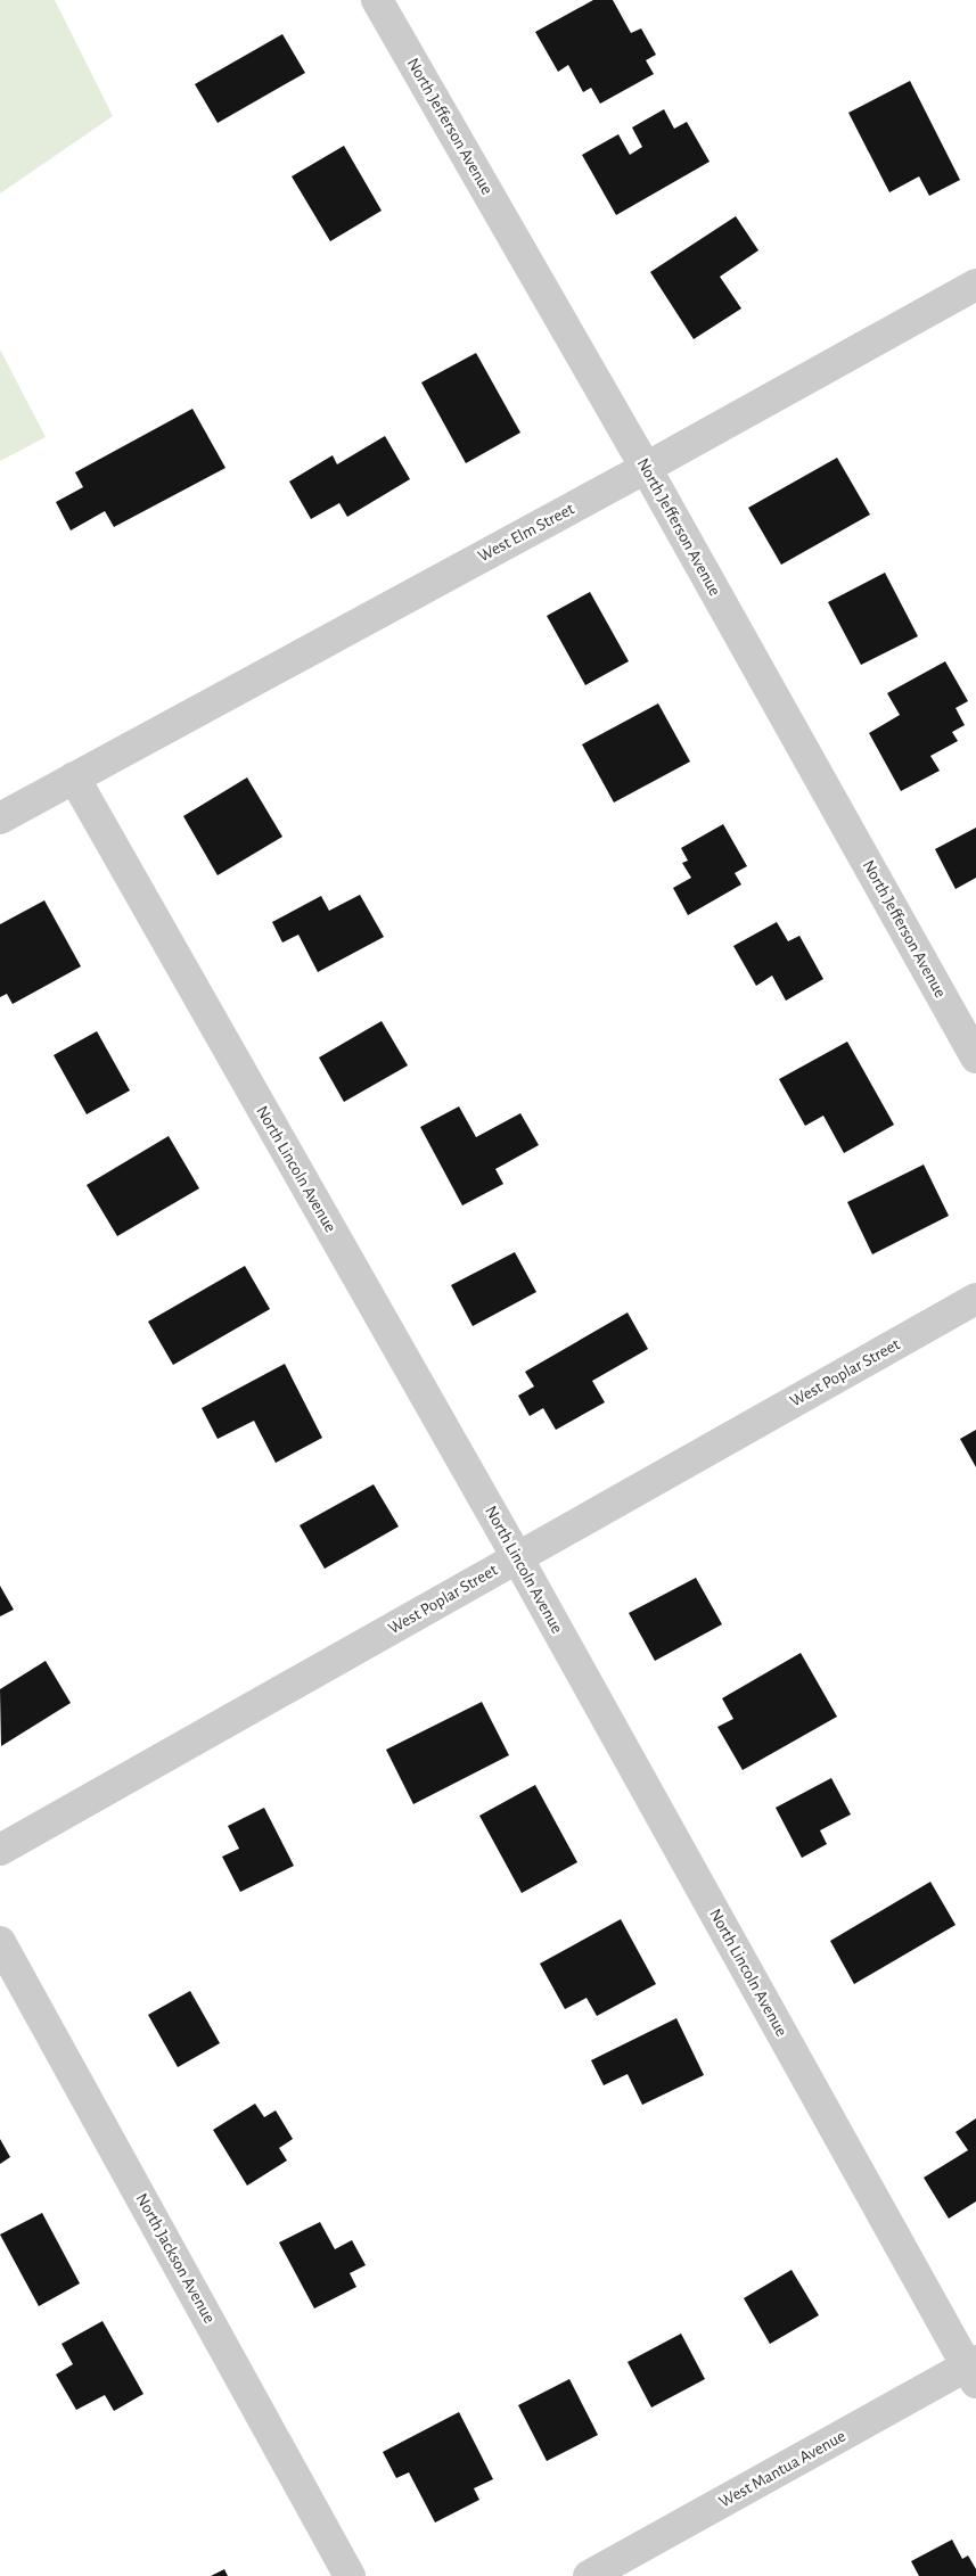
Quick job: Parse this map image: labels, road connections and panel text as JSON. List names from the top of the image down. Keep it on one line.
{"streets":{"street":["North Jefferson Avenue","West Elm Street","North Lincoln Avenue","West Poplar Street","North Jackson Avenue","West Mantua Avenue"]},"crossings":[["North Jefferson Avenue","West Elm Street"],["West Elm Street","North Lincoln Avenue"],["North Lincoln Avenue","West Poplar Street"],["North Lincoln Avenue","West Mantua Avenue"]]}
